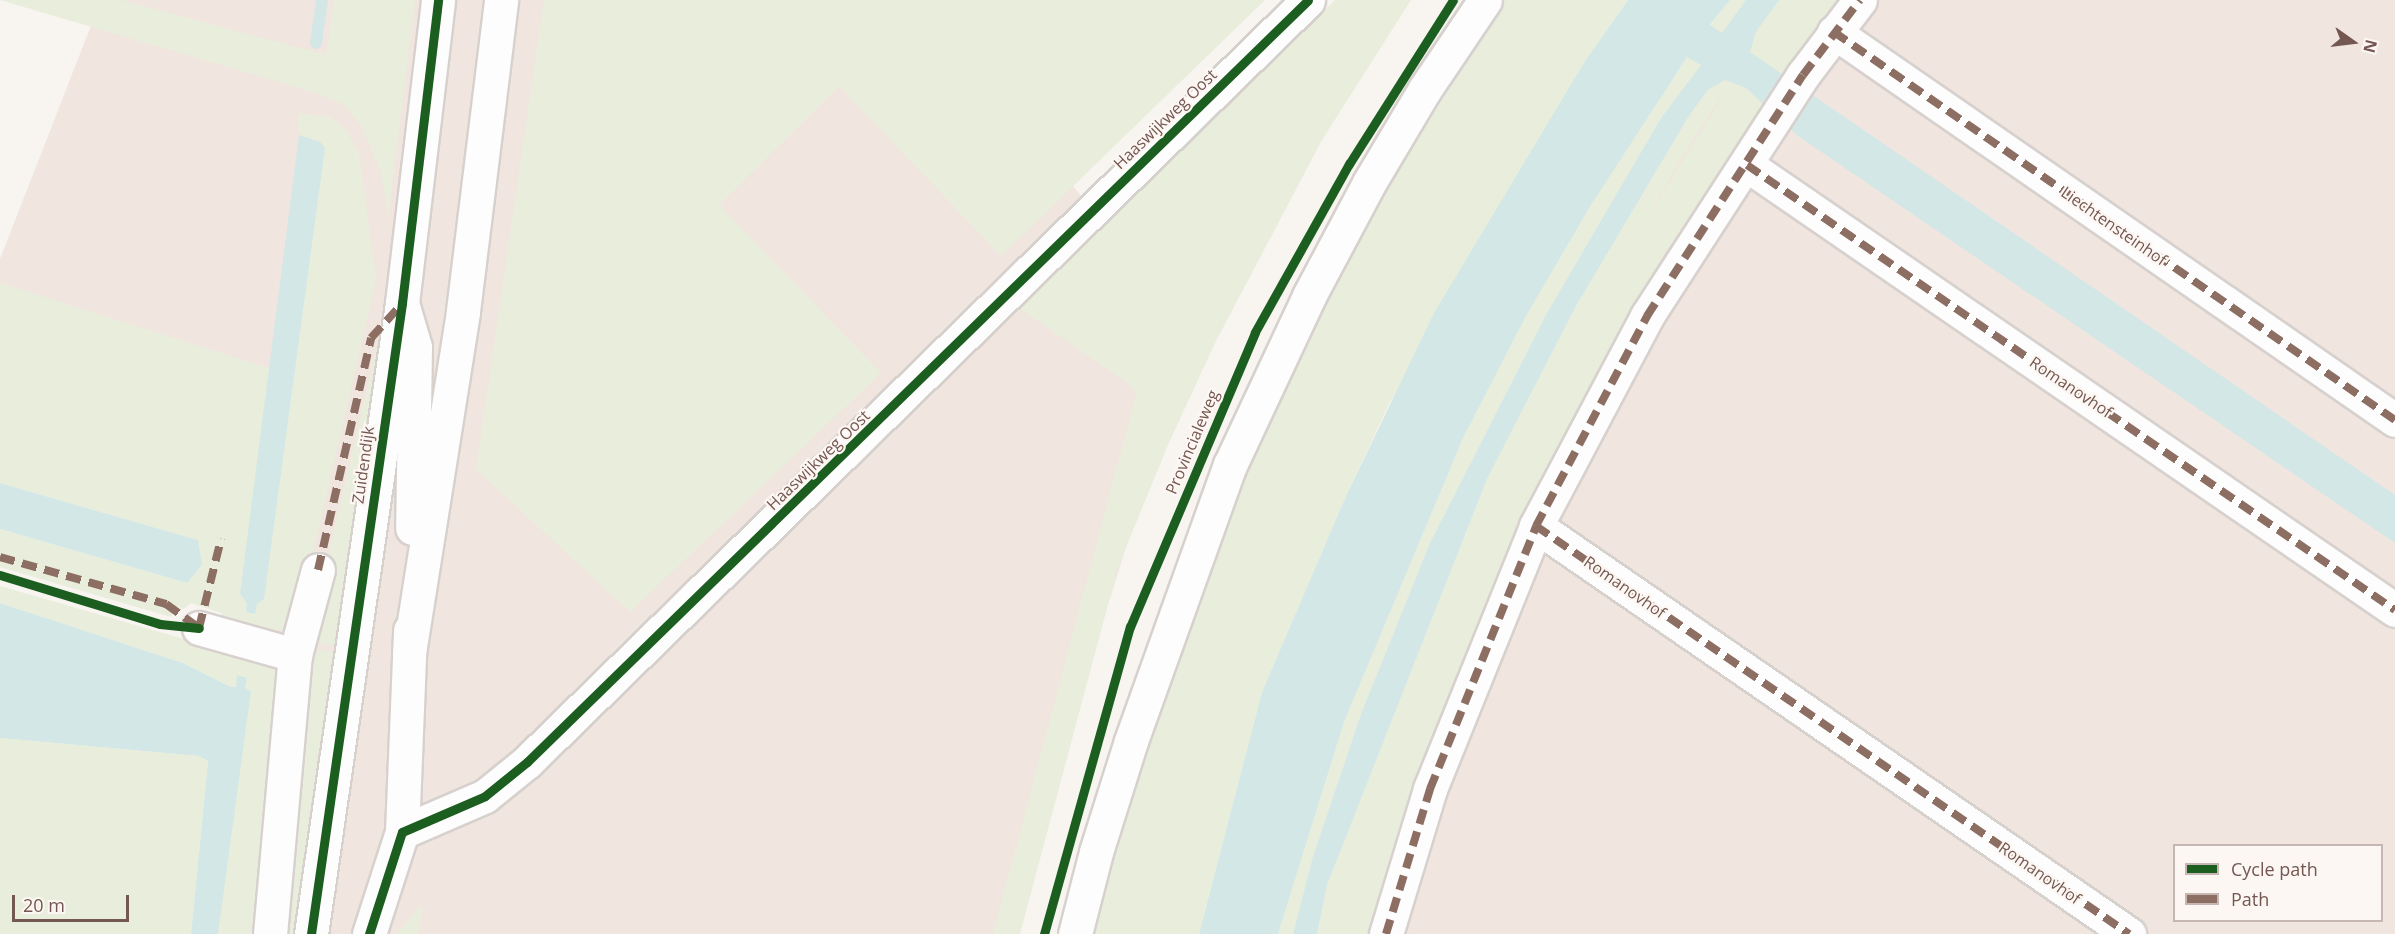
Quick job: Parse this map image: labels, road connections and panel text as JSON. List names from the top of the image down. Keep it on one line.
{"streets":{"street":["Haaswijkweg Oost","Liechtensteinhof","Romanovhof","Zuidendijk"],"cycle path":["Provincialeweg"]},"crossings":[["Haaswijkweg Oost","Zuidendijk"]],"legend":["Cycle path","Path"],"scale_bar":"20 m","north":"right"}
